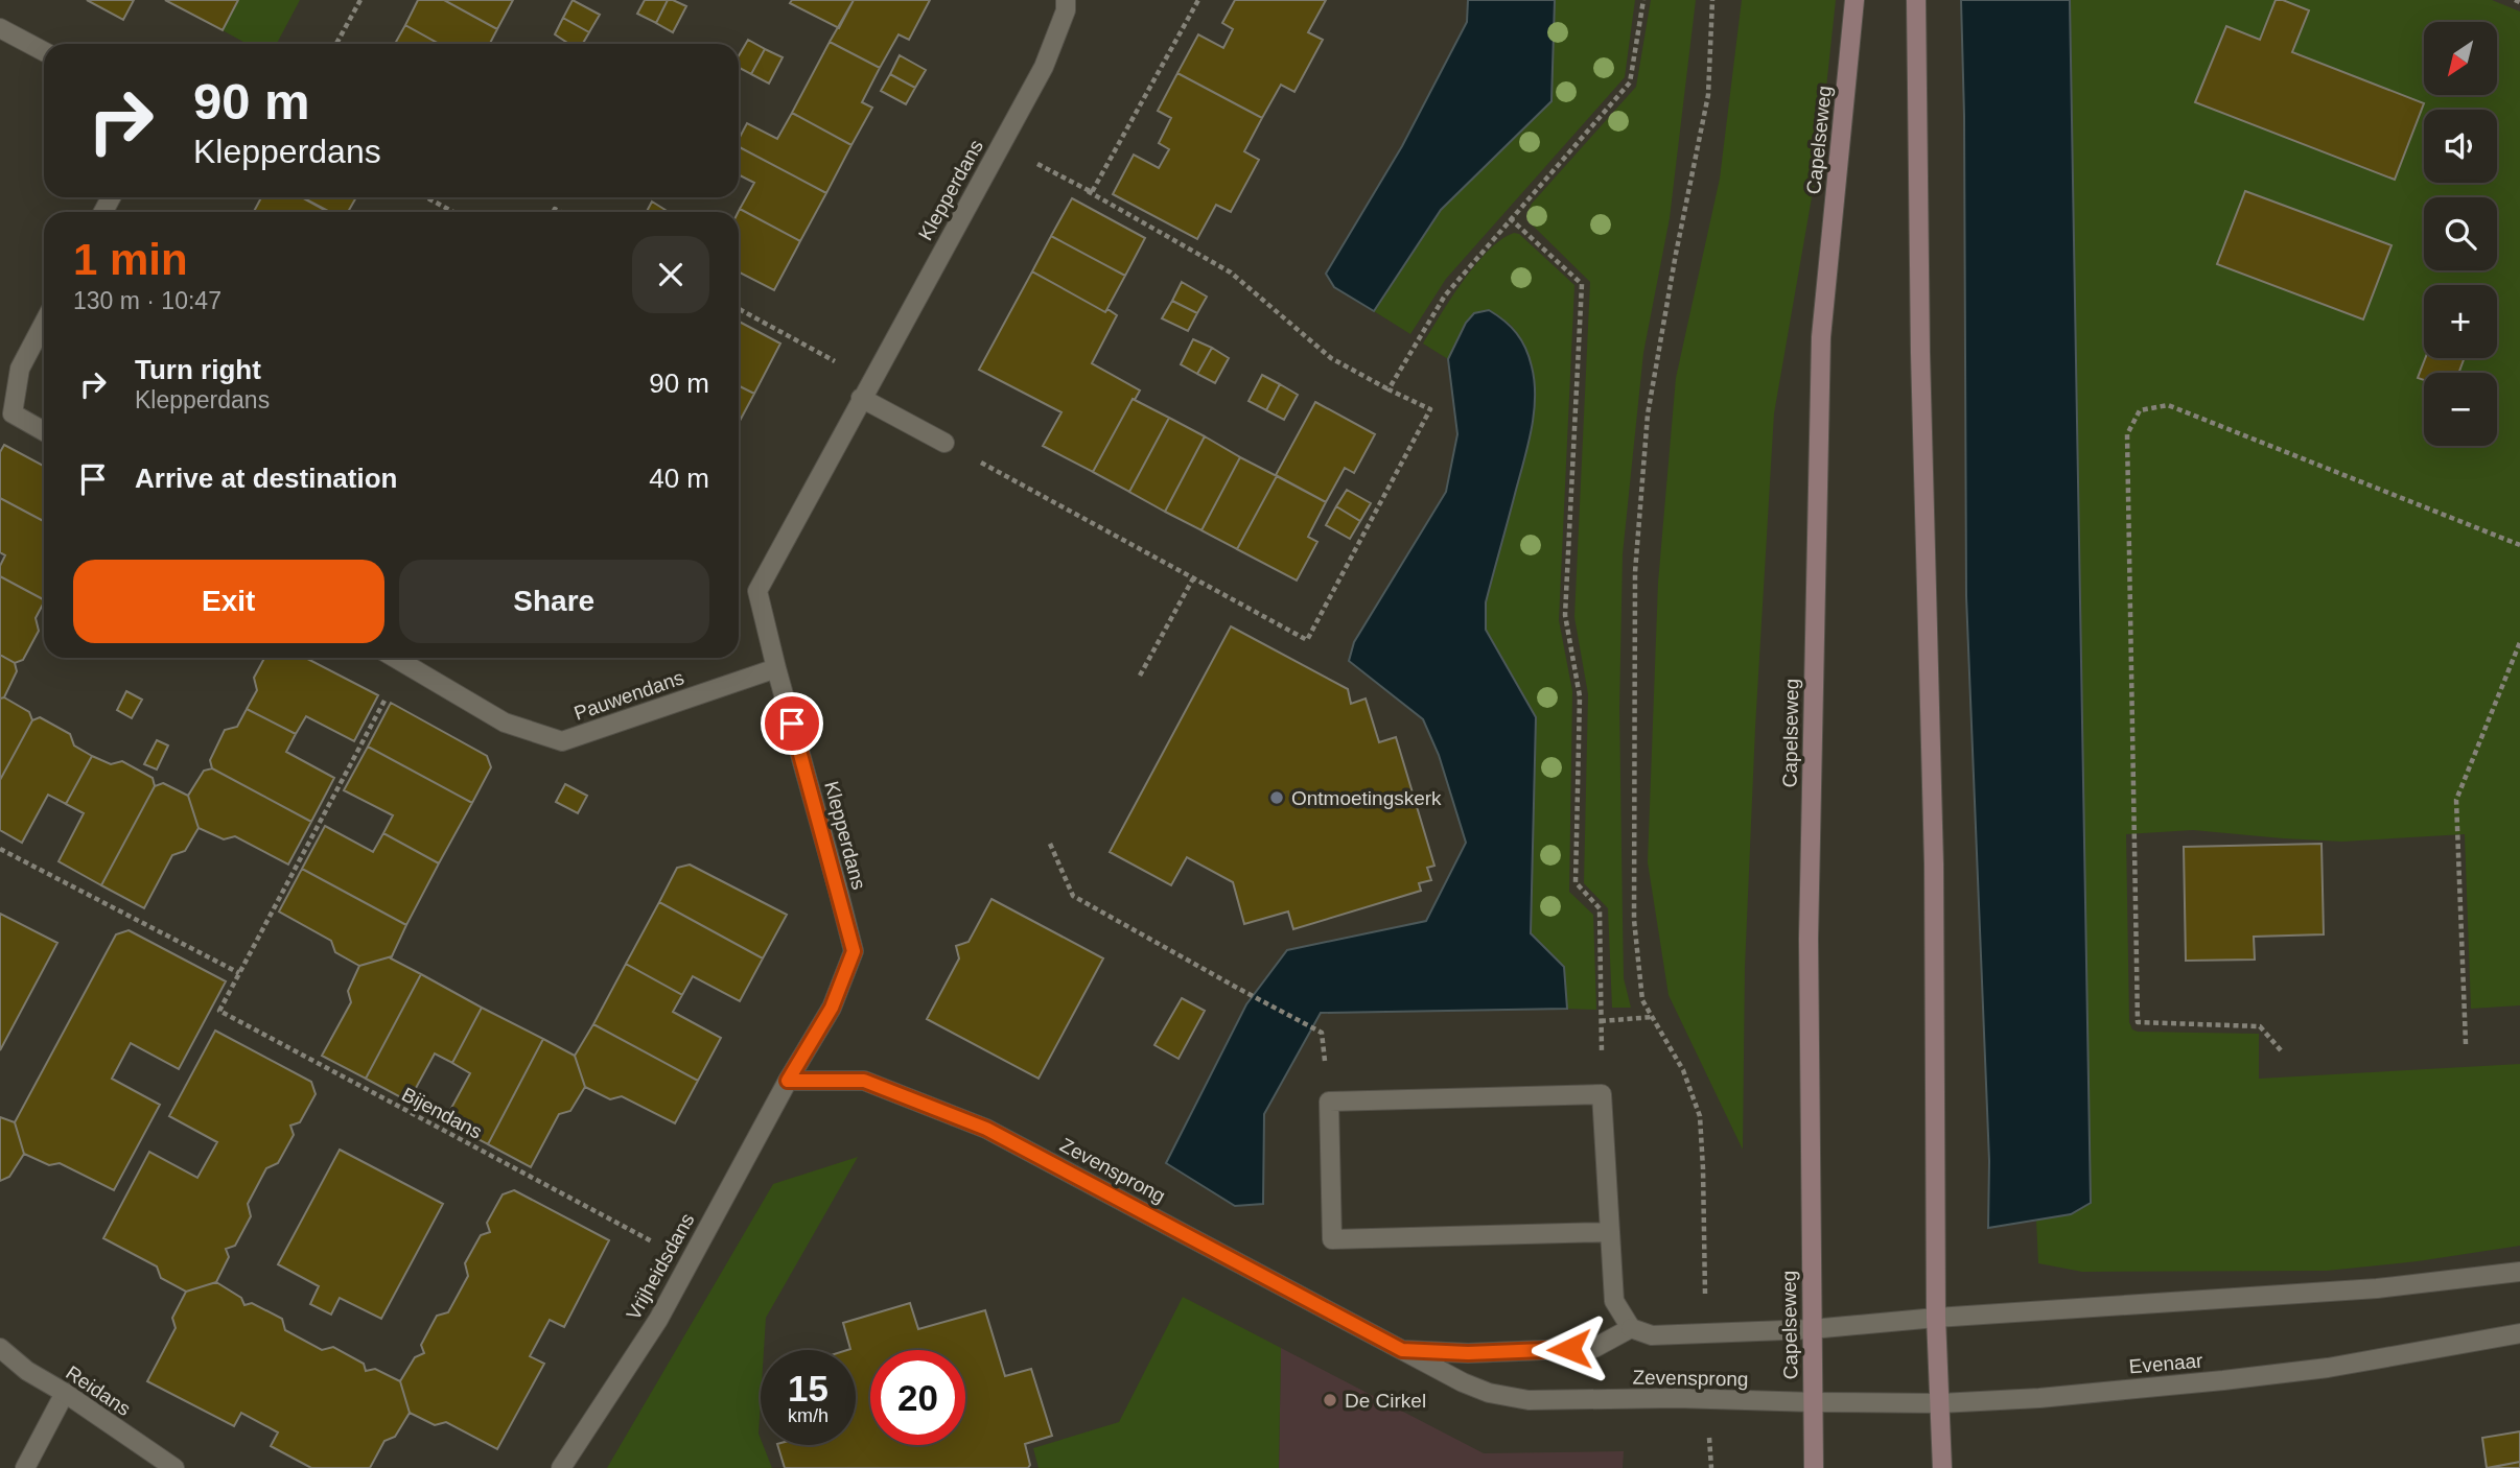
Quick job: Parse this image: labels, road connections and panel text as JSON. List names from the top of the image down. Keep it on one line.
{"streets":{"main road":["Capelseweg"],"street":["Klepperdans","Pauwendans","Zevensprong","Vrijheidsdans","Evenaar","Reidans"],"path":["Bijendans"]},"crossings":[["Capelseweg","Zevensprong"],["Capelseweg","Evenaar"],["Klepperdans","Pauwendans"],["Klepperdans","Zevensprong"],["Klepperdans","Vrijheidsdans"],["Pauwendans","Bijendans"],["Bijendans","Vrijheidsdans"],["Zevensprong","Vrijheidsdans"],["Zevensprong","Evenaar"]],"places":["Ontmoetingskerk","De Cirkel"],"north":"bottom left","page":{"map_buttons":["+","−"],"turn":["90 m","Klepperdans"],"heading":["1 min","130 m · 10:47"],"list":[{"name":"Turn right","note":"Klepperdans","value":"90 m"},{"name":"Arrive at destination","value":"40 m"}],"buttons":["Exit","Share"],"speed":"15 km/h","limit":"20"}}
